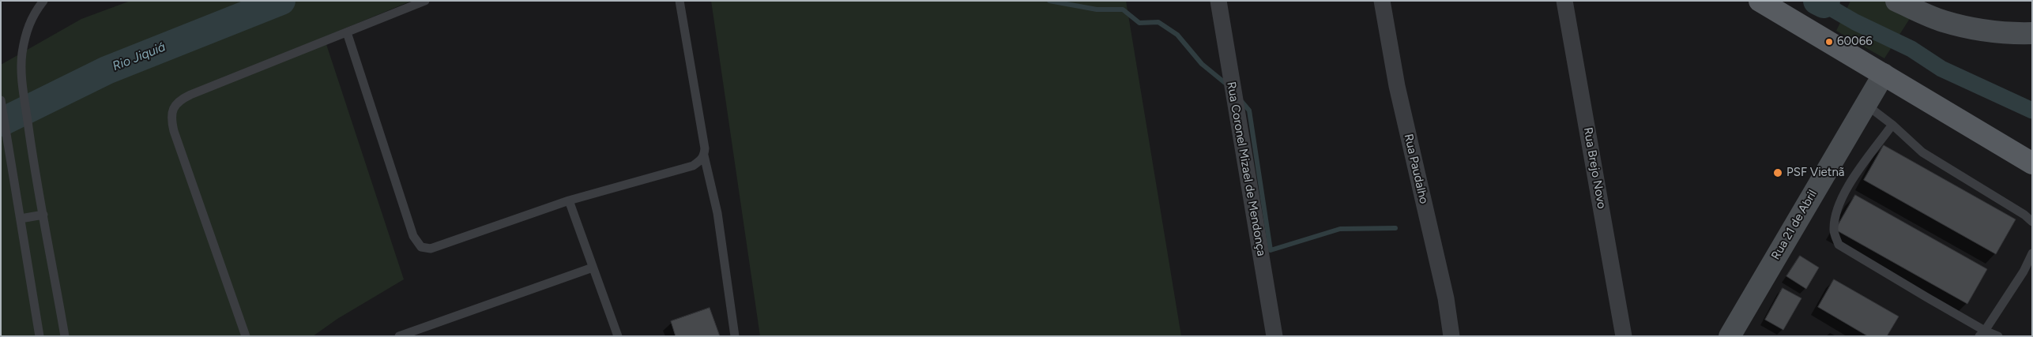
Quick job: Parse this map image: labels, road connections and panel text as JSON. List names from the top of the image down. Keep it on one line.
{"streets":{"street":["Rua Brejo Novo","Rua Coronel Mizael de Mendonça","Rua Paudalho","Rua 21 de Abril"]},"water":["Rio Jiquiá"],"places":["60066","PSF Vietnã"]}
